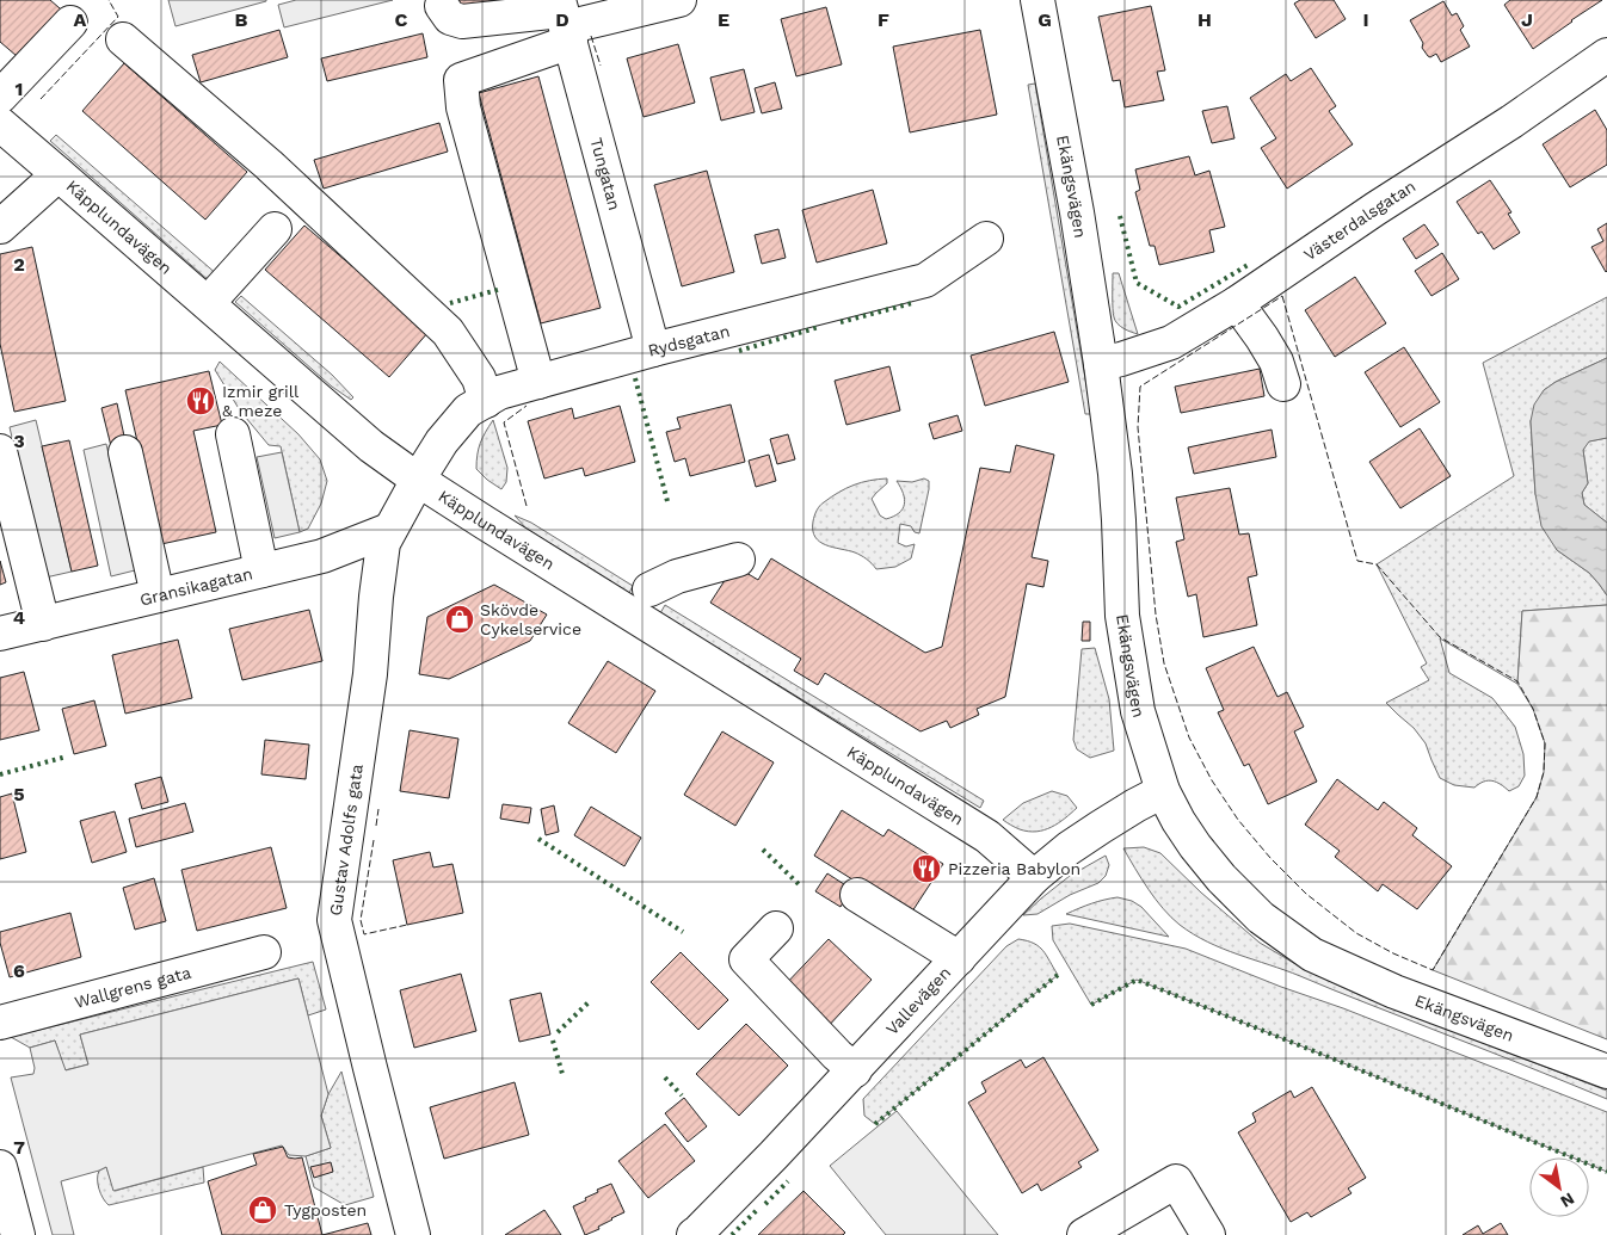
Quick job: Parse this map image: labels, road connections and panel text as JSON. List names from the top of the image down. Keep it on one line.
{"streets":{"street":["Tungatan","Ekängsvägen","Västerdalsgatan","Käpplundavägen","Rydsgatan","Gransikagatan","Gustav Adolfs gata","Wallgrens gata","Vallevägen"]},"crossings":[["Tungatan","Rydsgatan"],["Ekängsvägen","Västerdalsgatan"],["Ekängsvägen","Vallevägen"],["Käpplundavägen","Rydsgatan"],["Käpplundavägen","Gustav Adolfs gata"],["Käpplundavägen","Vallevägen"],["Rydsgatan","Gustav Adolfs gata"],["Gransikagatan","Gustav Adolfs gata"]],"places":{"restaurant":["Izmir grill & meze","Pizzeria Babylon"],"shop":["Skövde Cykelservice","Tygposten"]},"north":"bottom right","grid":{"columns":["A","B","C","D","E","F","G","H","I","J"],"rows":["1","2","3","4","5","6","7"]}}
